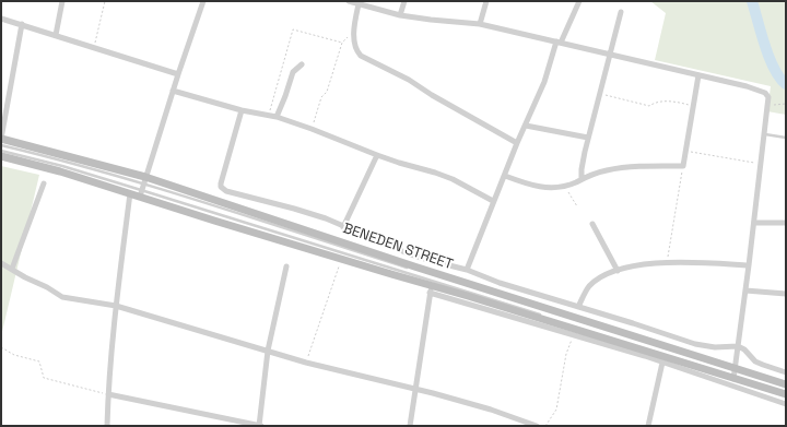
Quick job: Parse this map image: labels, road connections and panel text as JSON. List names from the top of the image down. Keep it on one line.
{"streets":{"main road":["BENEDEN STREET"]}}
